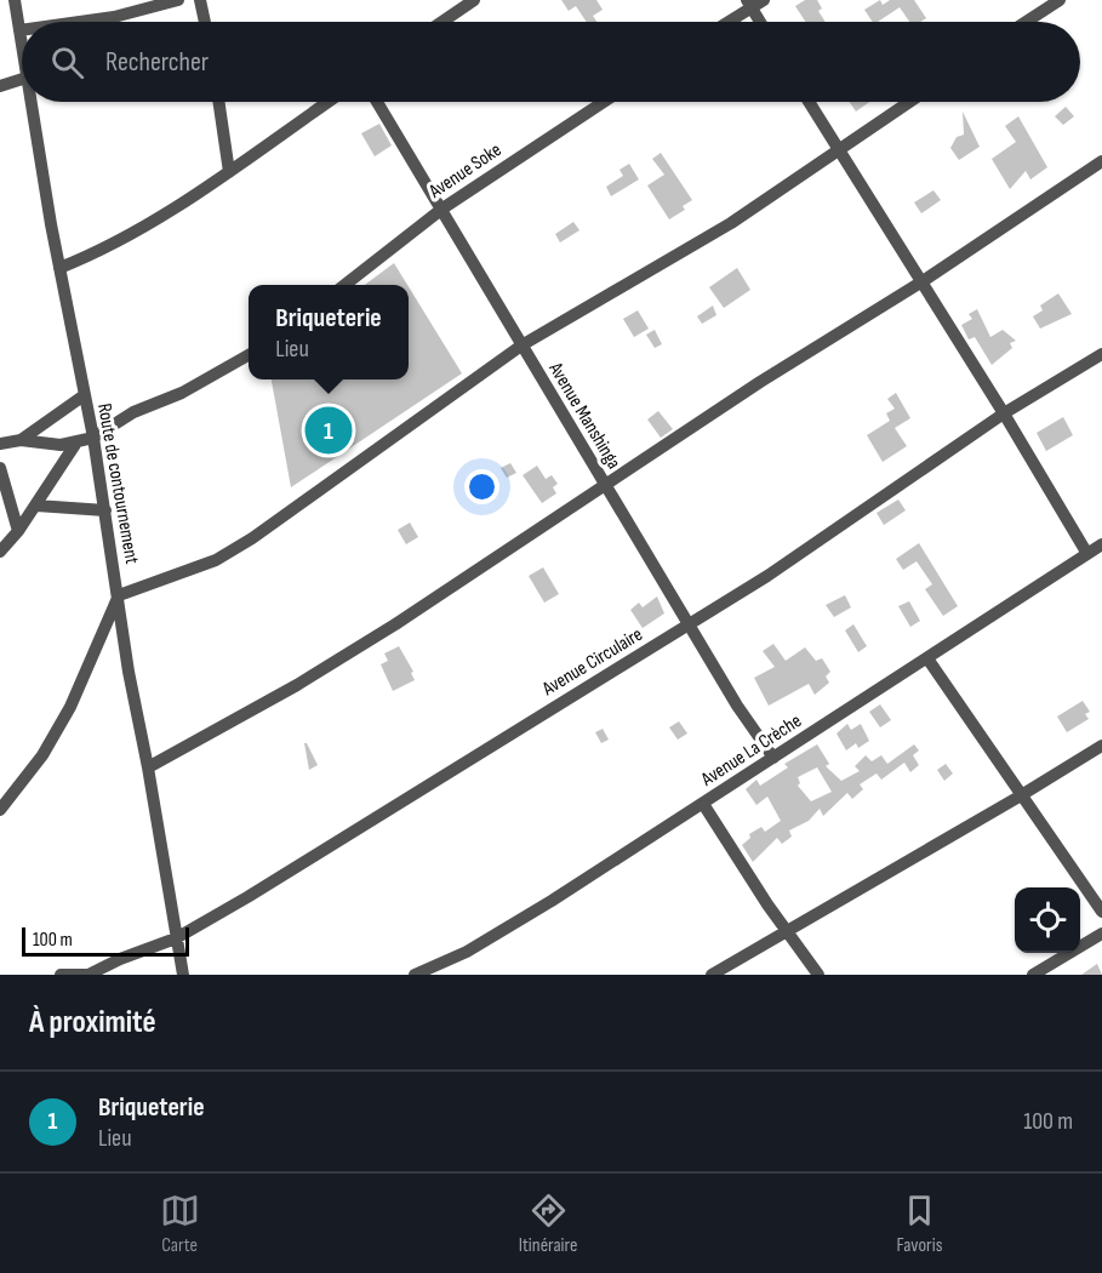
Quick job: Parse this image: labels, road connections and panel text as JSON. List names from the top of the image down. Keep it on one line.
{"streets":{"street":["Avenue Soke","Avenue Manshinga","Route de contournement","Avenue Circulaire","Avenue La Crèche"]},"crossings":[["Avenue Soke","Avenue Manshinga"],["Avenue Manshinga","Avenue Circulaire"],["Avenue Manshinga","Avenue La Crèche"],["Route de contournement","Avenue Circulaire"]],"scale_bar":"100 m","page":{"search":"Rechercher","popup":["Briqueterie","Lieu"],"pins":"1","scale":"100 m","heading":"À proximité","list":[{"mark":"1","name":"Briqueterie","note":"Lieu","value":"100 m"}],"nav":["Carte","Itinéraire","Favoris"]}}
